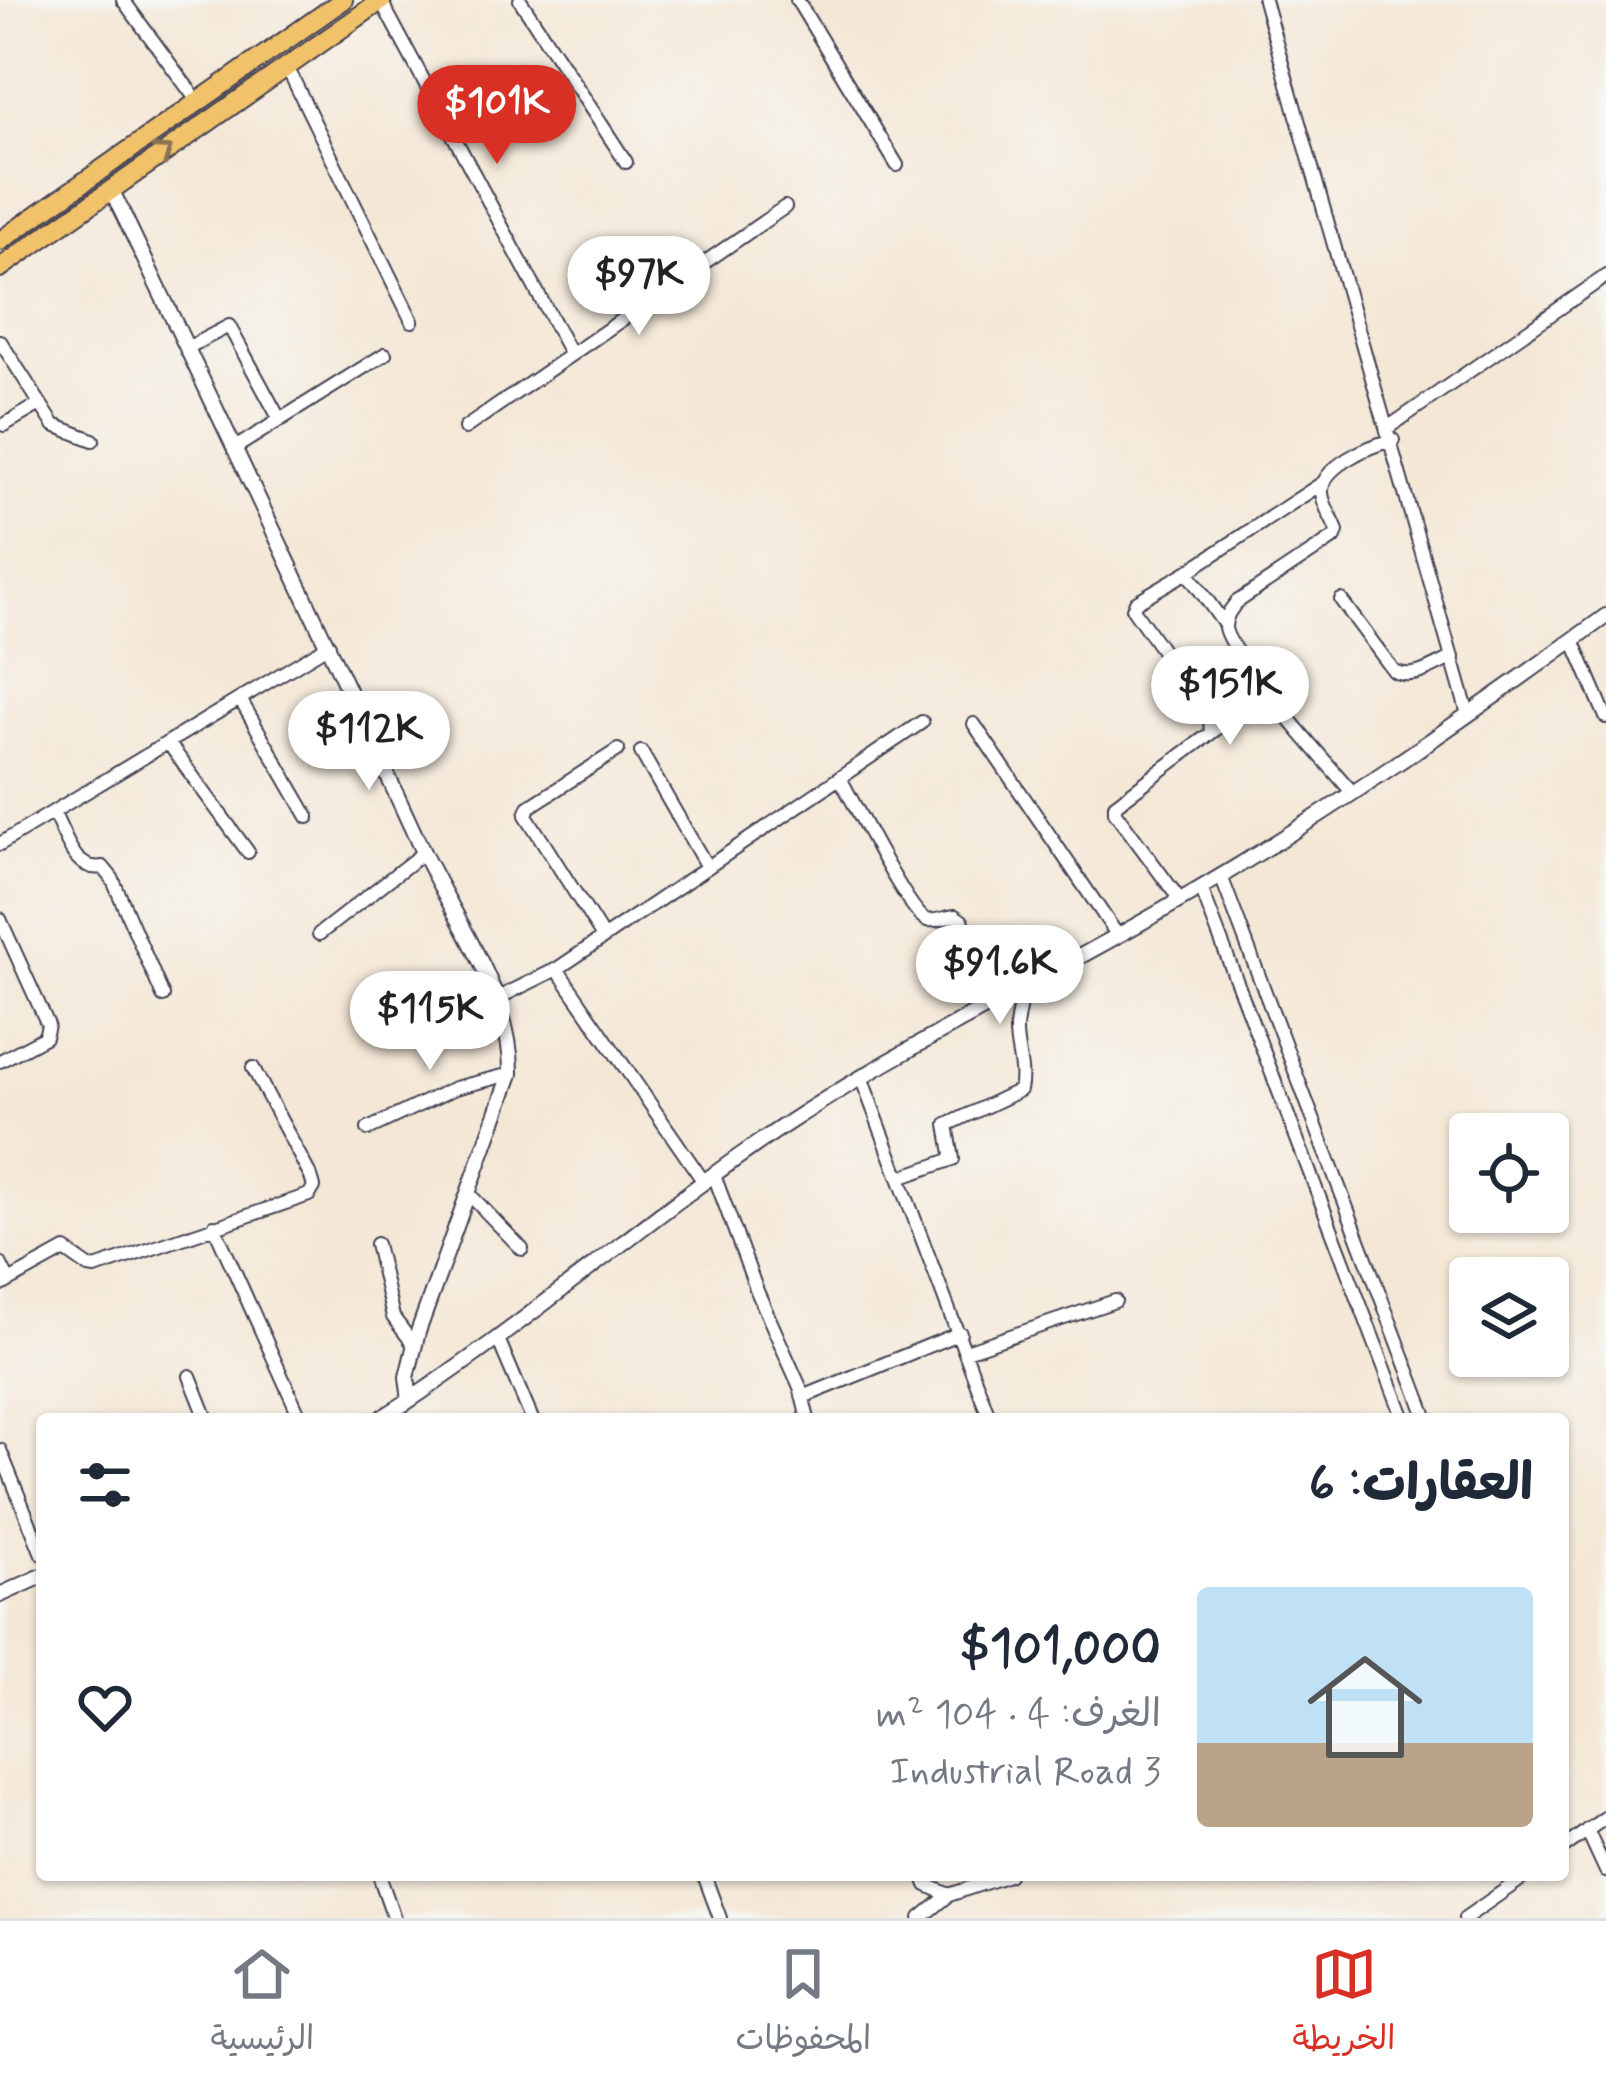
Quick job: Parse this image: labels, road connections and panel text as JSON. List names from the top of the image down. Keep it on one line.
{"page":{"price":["$101K","$97K","$151K","$112K","$91.6K","$115K"],"heading":"العقارات: 6","list":[{"name":"$101,000","note":"الغرف: 4 · 104 m² · Industrial Road 3"}],"tabs":["الخريطة","المحفوظات","الرئيسية"]}}
